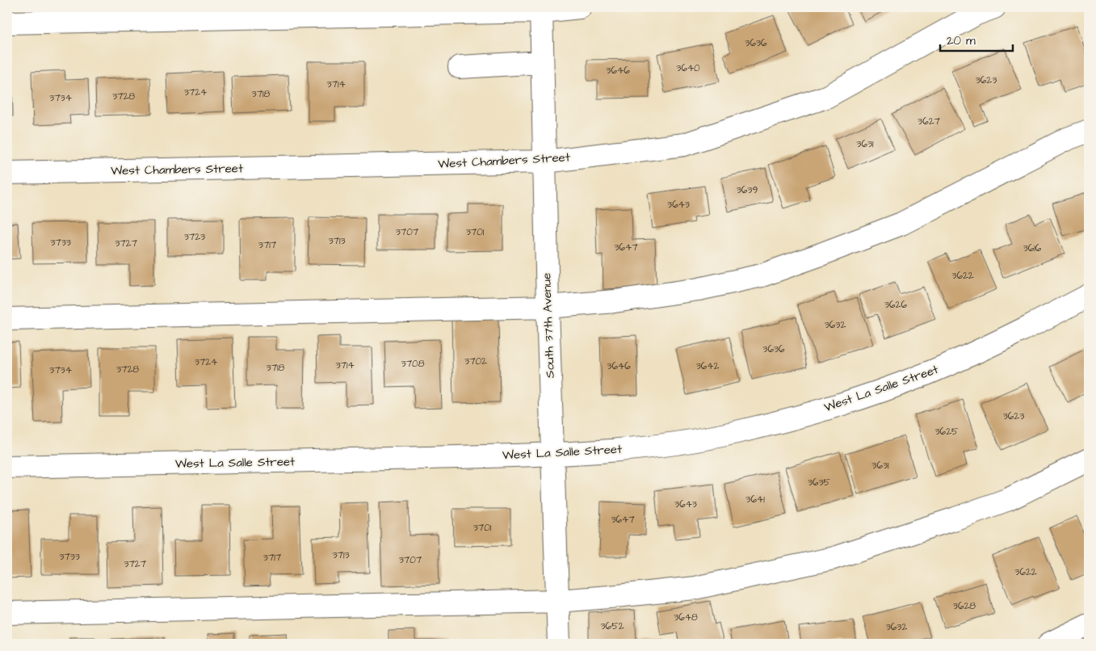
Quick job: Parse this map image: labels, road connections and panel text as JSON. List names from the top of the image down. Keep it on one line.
{"streets":{"street":["West Chambers Street","South 37th Avenue","West La Salle Street"]},"crossings":[["West Chambers Street","South 37th Avenue"],["South 37th Avenue","West La Salle Street"]],"house_numbers":["3636","3640","3646","3623","3714","3724","3718","3728","3734","3627","3631","3639","3643","3707","3701","3723","3713","3733","3727","3717","3647","3616","3622","3626","3632","3636","3702","3724","3708","3714","3646","3642","3718","3728","3734","3623","3625","3631","3635","3641","3643","3647","3701","3713","3733","3717","3707","3727","3622","3628","3648","3652","3632"],"scale_bar":"20 m"}
